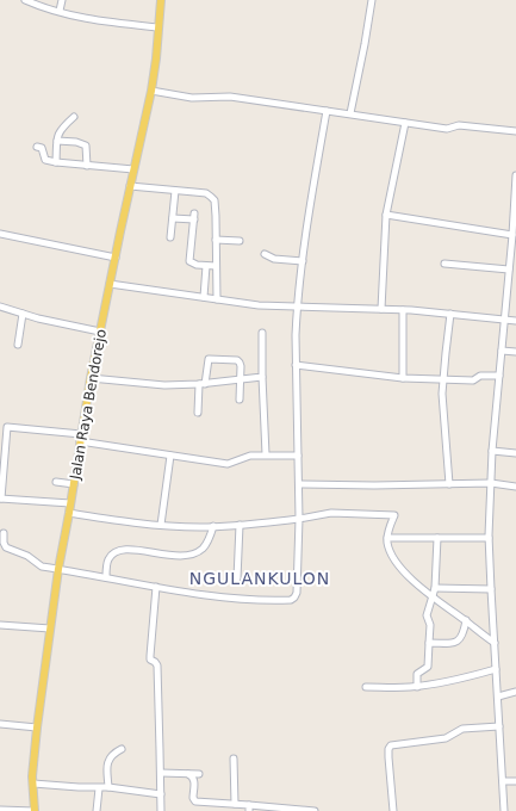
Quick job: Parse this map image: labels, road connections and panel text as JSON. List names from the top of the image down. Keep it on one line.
{"streets":{"main road":["Jalan Raya Bendorejo"]},"districts":["NGULANKULON"]}
